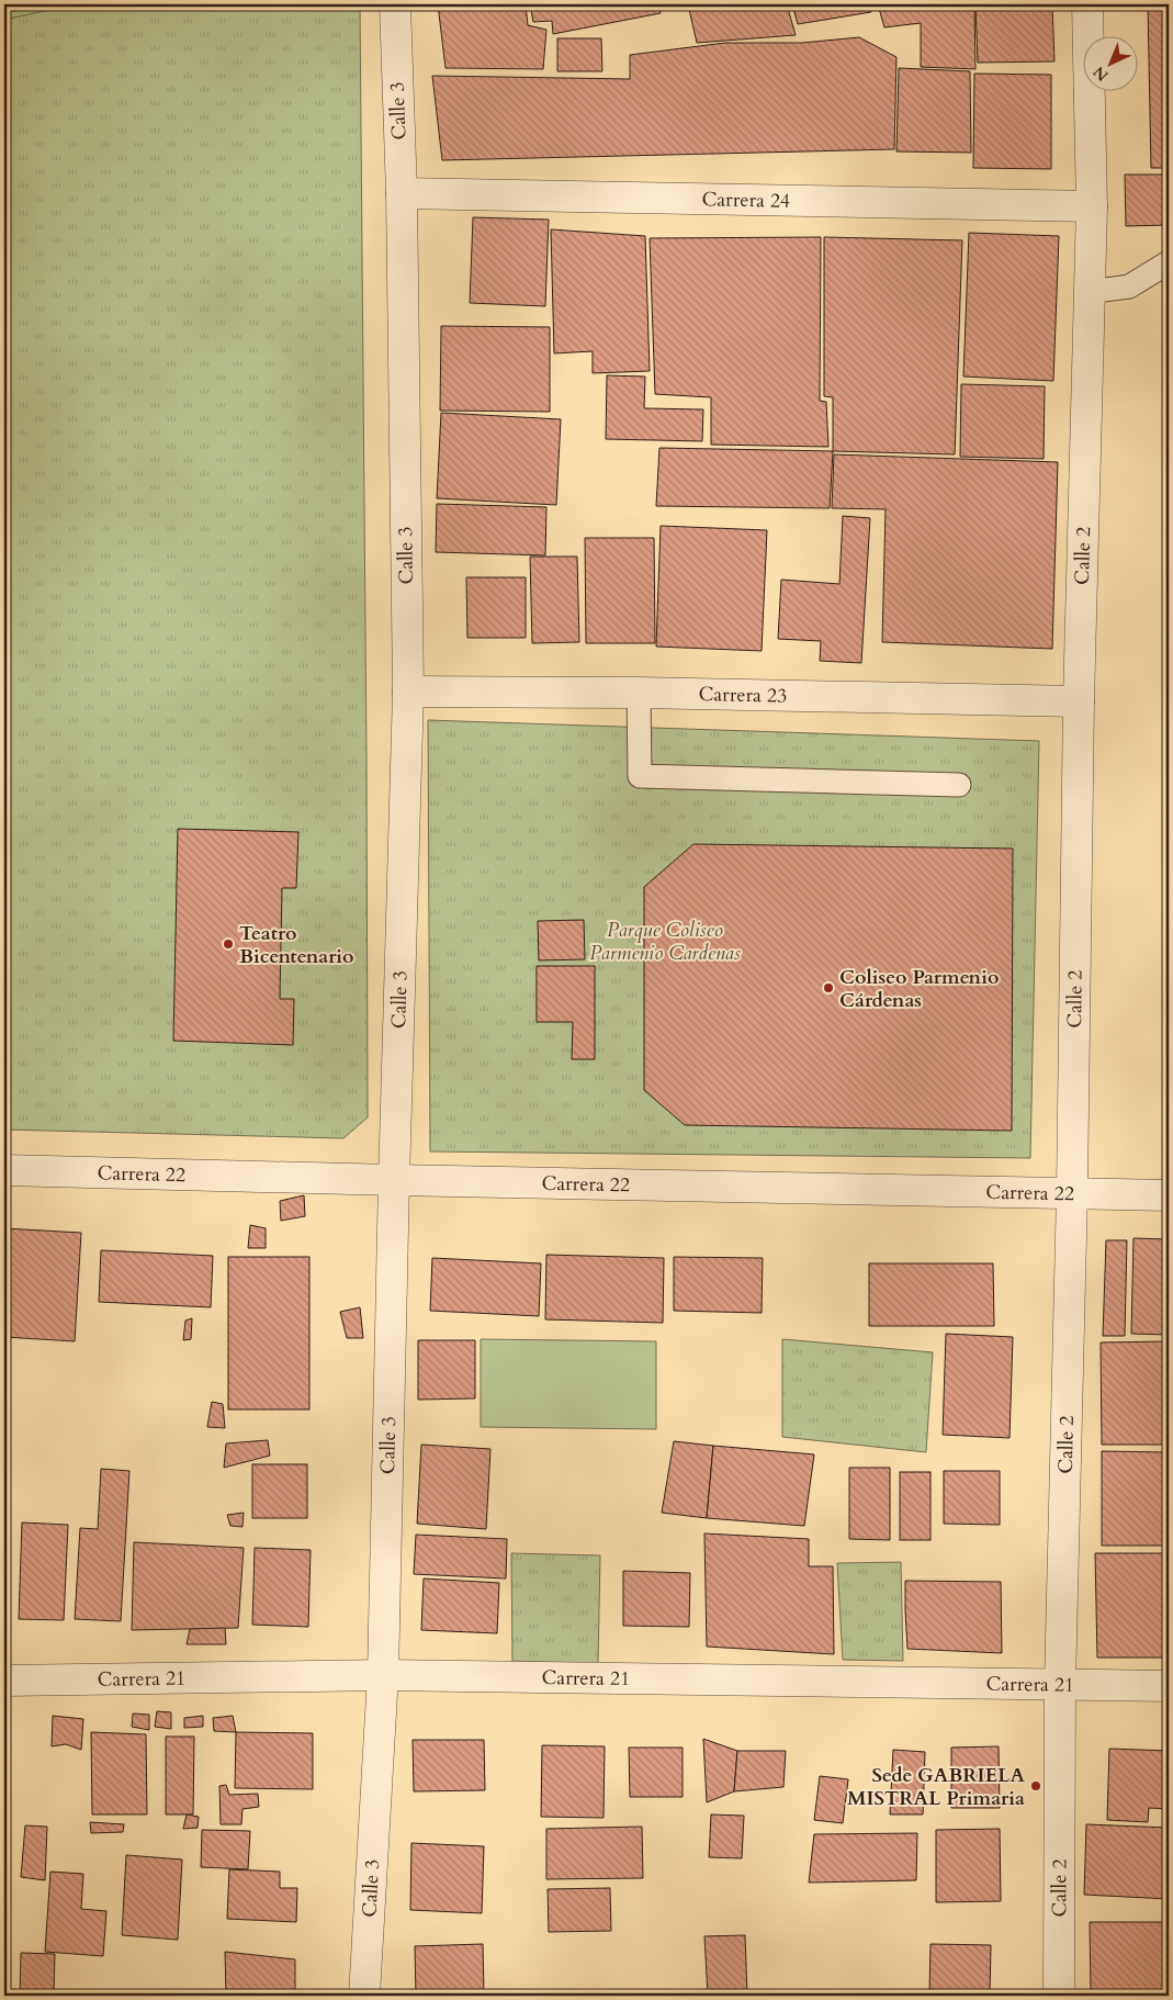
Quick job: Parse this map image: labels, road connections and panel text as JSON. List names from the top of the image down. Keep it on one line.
{"streets":{"street":["Calle 3","Carrera 24","Calle 2","Carrera 23","Carrera 22","Carrera 21"]},"crossings":[["Calle 3","Carrera 24"],["Calle 3","Carrera 23"],["Calle 3","Carrera 22"],["Calle 3","Carrera 21"],["Carrera 24","Calle 2"],["Calle 2","Carrera 23"],["Calle 2","Carrera 22"],["Calle 2","Carrera 21"]],"parks":["Parque Coliseo Parmenio Cardenas"],"places":["Teatro Bicentenario","Coliseo Parmenio Cárdenas","Sede GABRIELA MISTRAL Primaria"],"north":"bottom left"}
